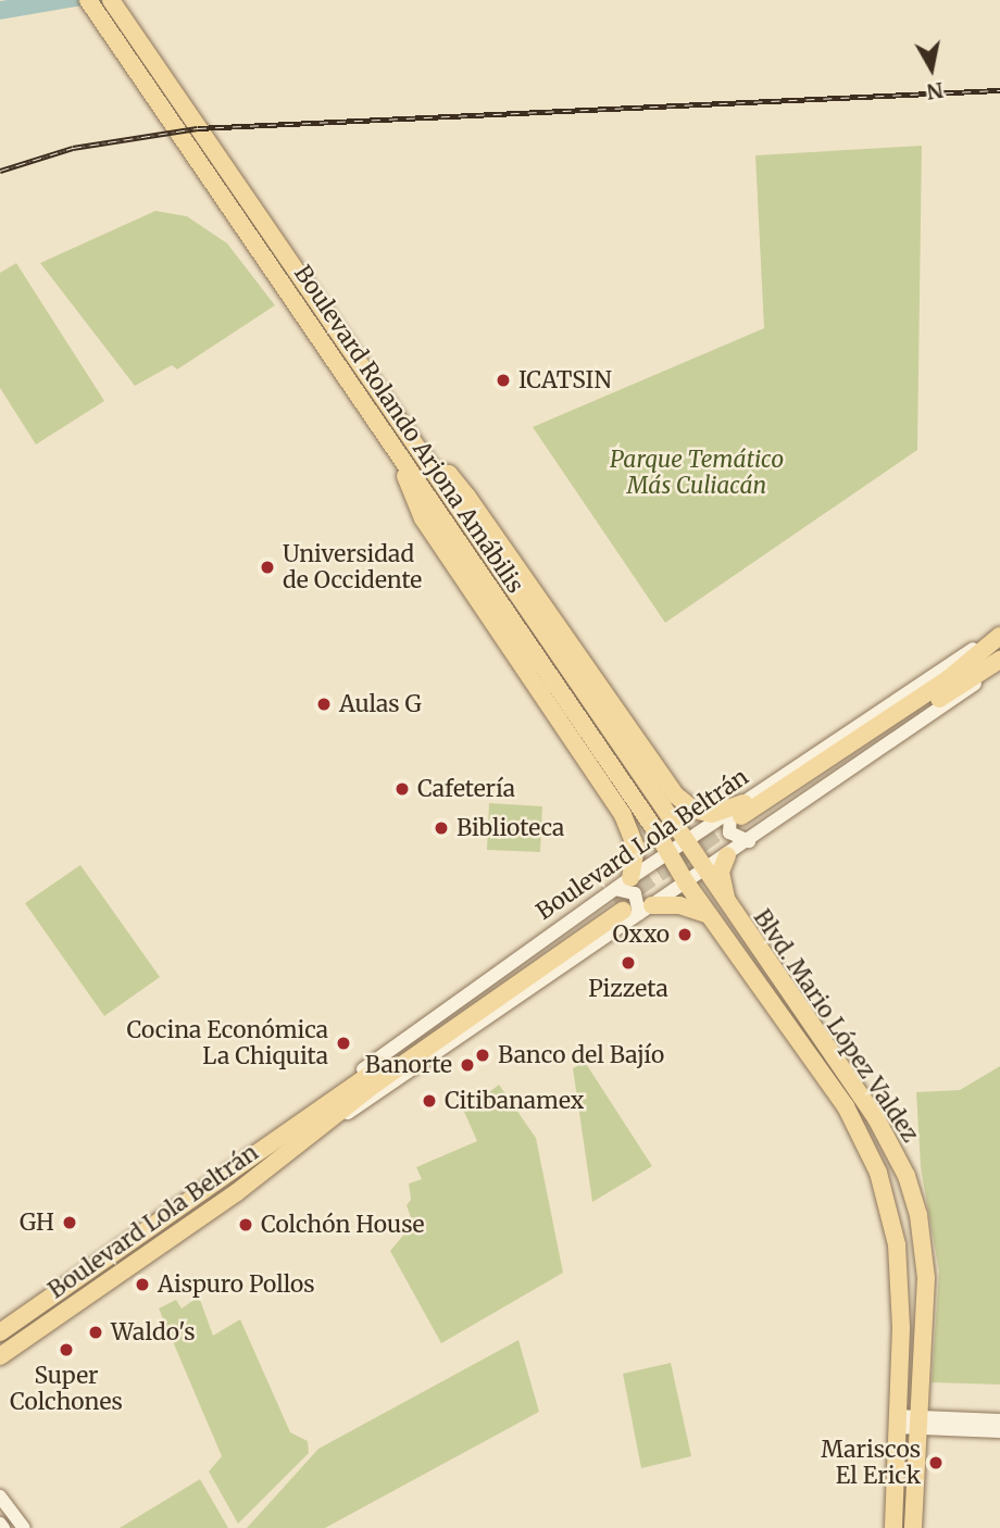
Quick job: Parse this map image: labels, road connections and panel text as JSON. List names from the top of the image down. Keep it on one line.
{"streets":{"main road":["Boulevard Rolando Arjona Amábilis","Boulevard Lola Beltrán","Blvd. Mario López Valdez"]},"crossings":[["Boulevard Rolando Arjona Amábilis","Boulevard Lola Beltrán"],["Boulevard Rolando Arjona Amábilis","Blvd. Mario López Valdez"],["Boulevard Lola Beltrán","Blvd. Mario López Valdez"]],"parks":["Parque Temático Más Culiacán"],"places":["ICATSIN","Universidad de Occidente","Aulas G","Cafetería","Biblioteca","Oxxo","Pizzeta","Cocina Económica La Chiquita","Banco del Bajío","Banorte","Citibanamex","GH","Colchón House","Aispuro Pollos","Waldo's","Super Colchones","Mariscos El Erick"],"north":"bottom"}
